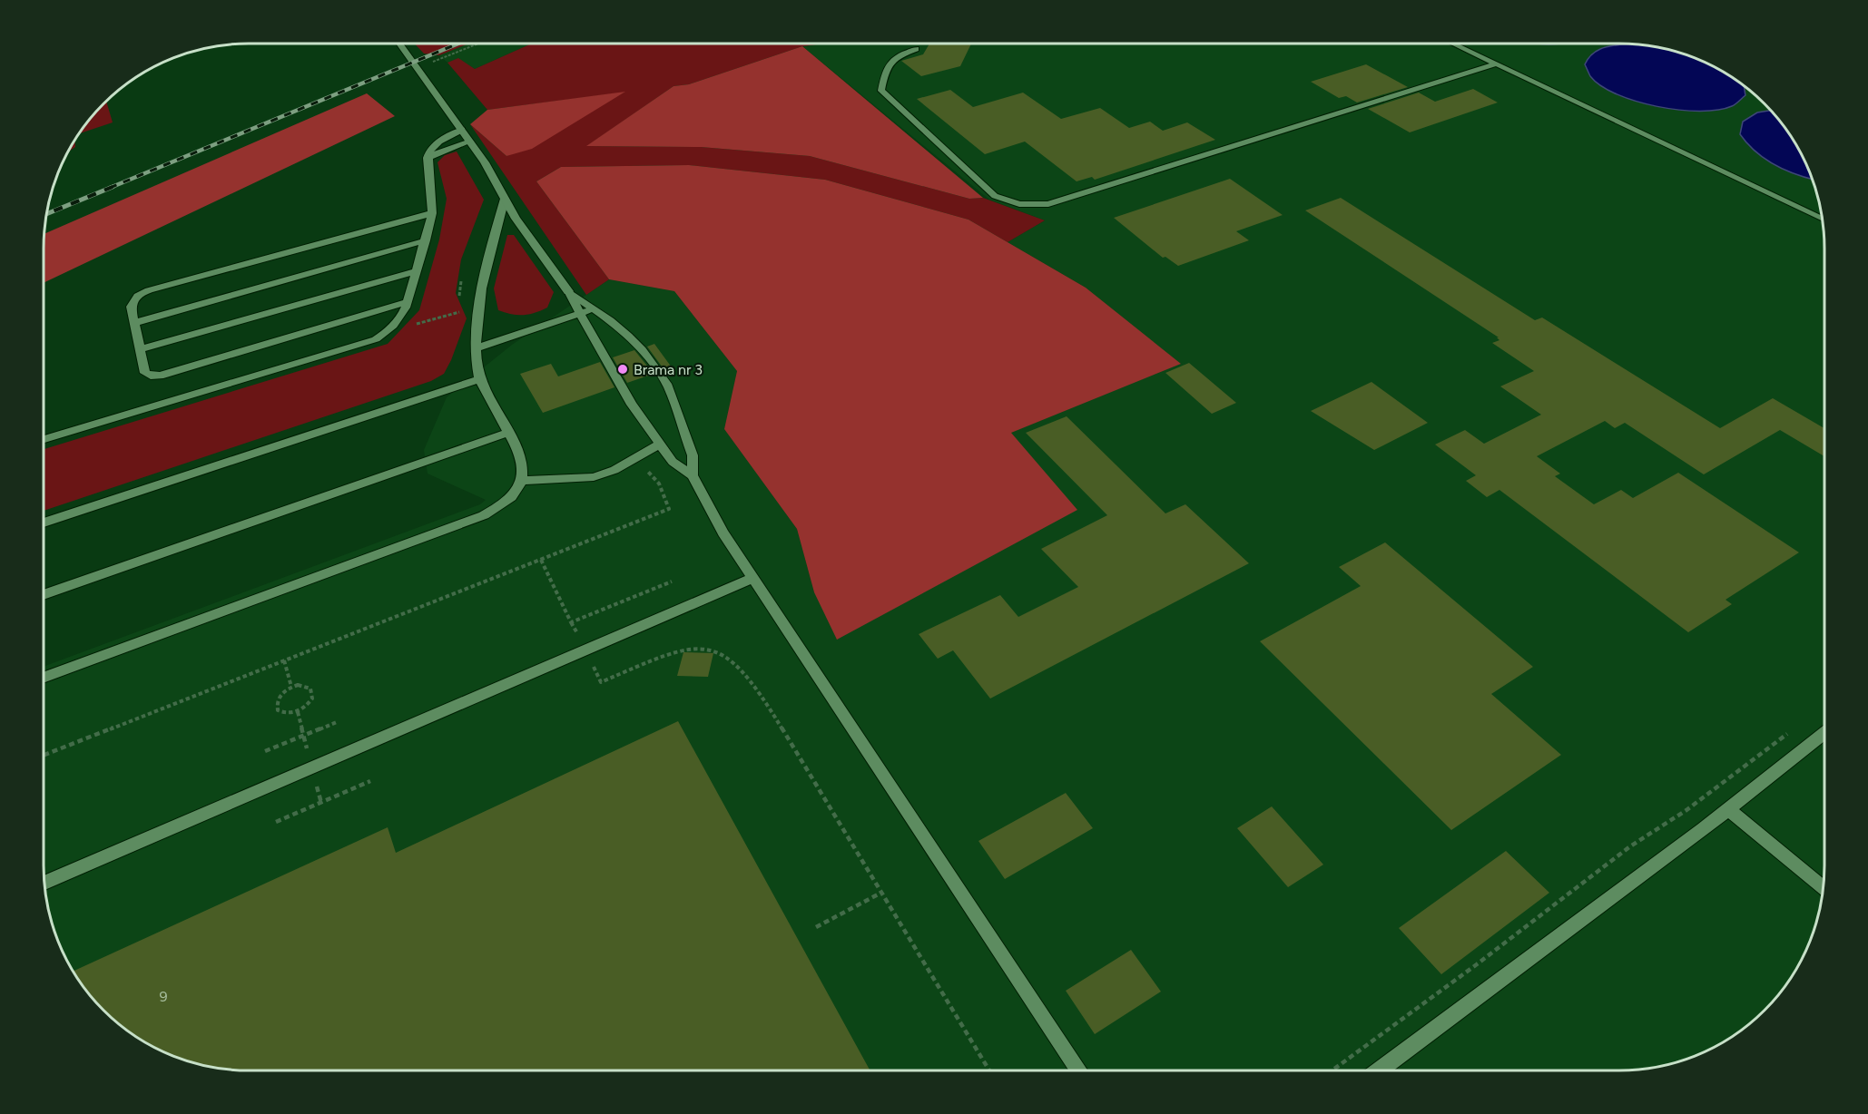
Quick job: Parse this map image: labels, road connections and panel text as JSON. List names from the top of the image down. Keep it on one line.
{"places":["Brama nr 3"],"house_numbers":["9"]}
